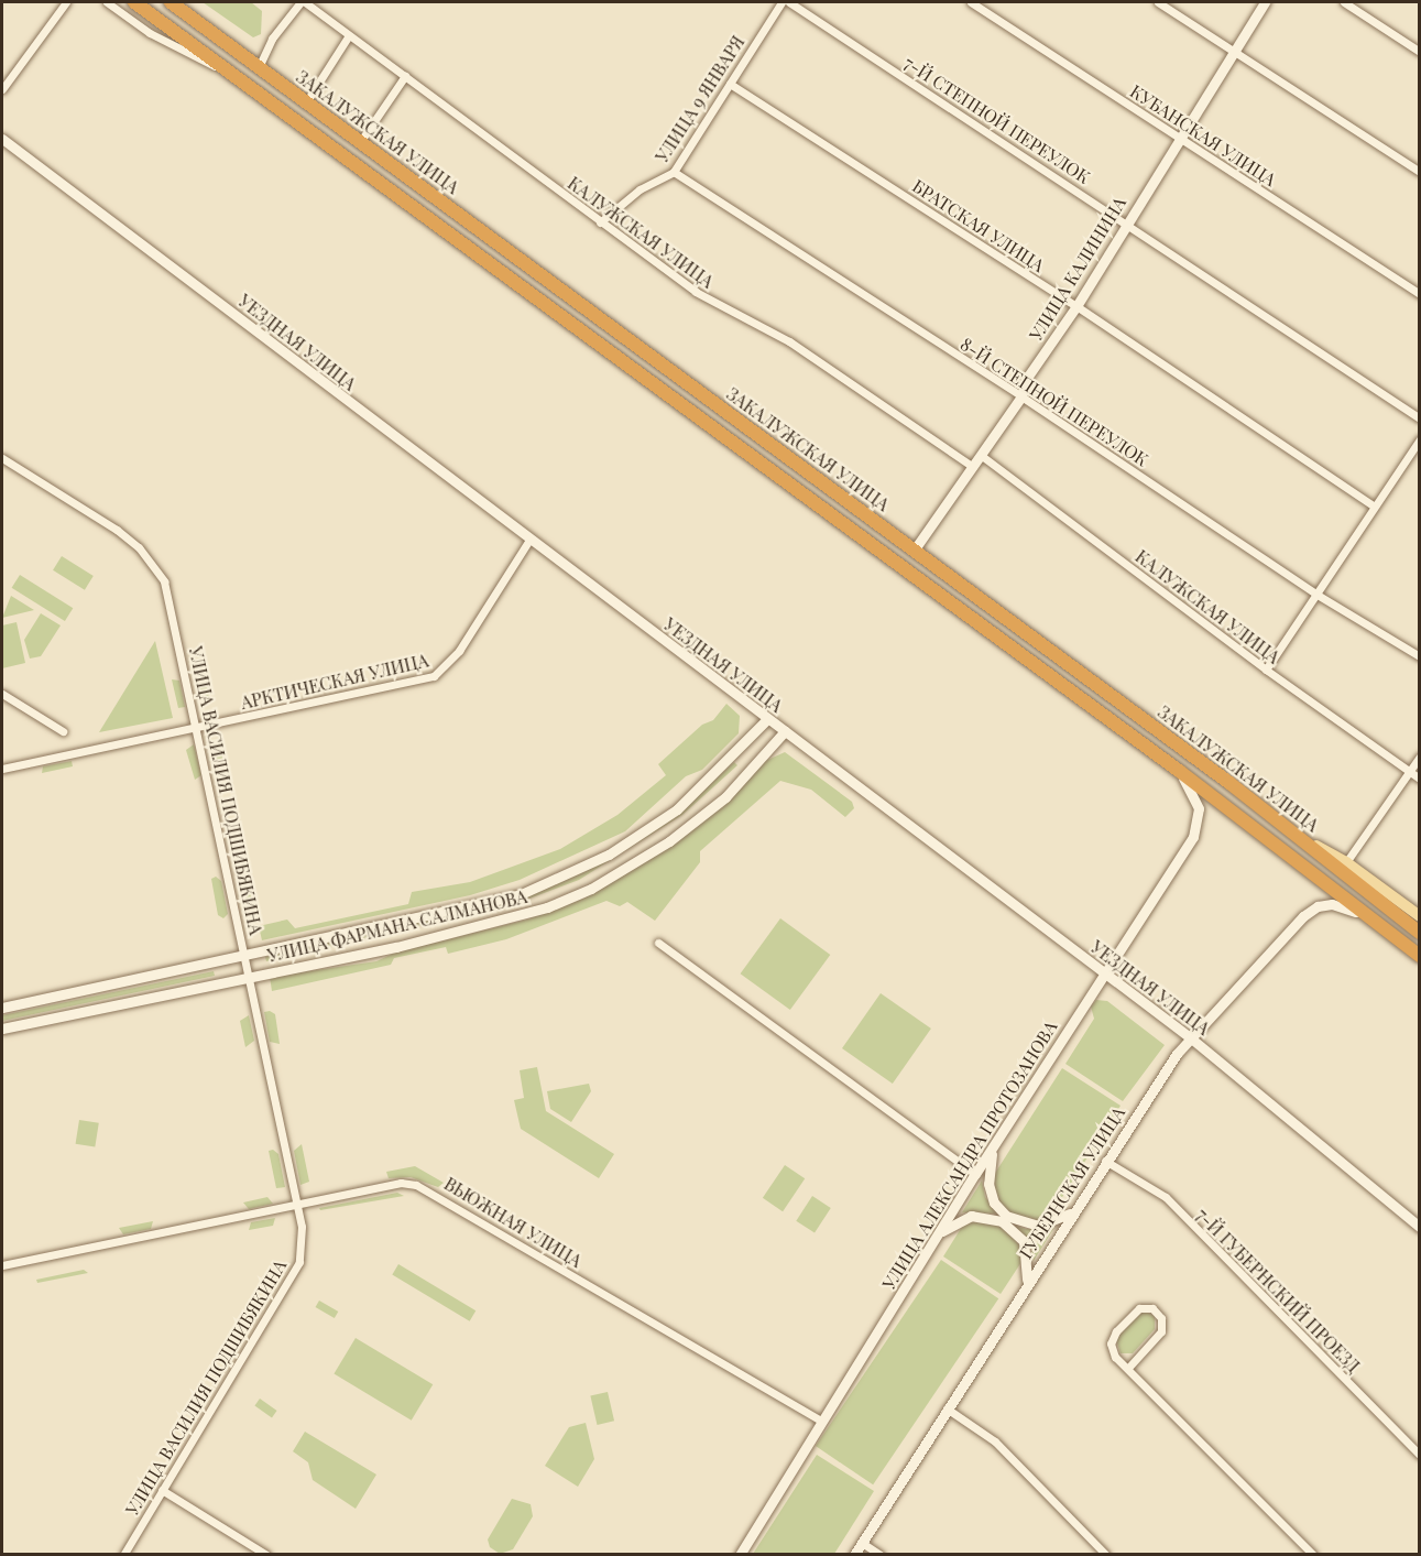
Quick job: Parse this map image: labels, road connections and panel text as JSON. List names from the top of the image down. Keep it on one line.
{"streets":{"highway":["ЗАКАЛУЖСКАЯ УЛИЦА"],"street":["УЛИЦА 9 ЯНВАРЯ","7-Й СТЕПНОЙ ПЕРЕУЛОК","КУБАНСКАЯ УЛИЦА","БРАТСКАЯ УЛИЦА","КАЛУЖСКАЯ УЛИЦА","УЛИЦА КАЛИНИНА","УЕЗДНАЯ УЛИЦА","8-Й СТЕПНОЙ ПЕРЕУЛОК","АРКТИЧЕСКАЯ УЛИЦА","УЛИЦА ВАСИЛИЯ ПОДШИБЯКИНА","УЛИЦА ФАРМАНА САЛМАНОВА","УЛИЦА АЛЕКСАНДРА ПРОТОЗАНОВА","ГУБЕРНСКАЯ УЛИЦА","ВЬЮЖНАЯ УЛИЦА","7-Й ГУБЕРНСКИЙ ПРОЕЗД"]},"crossings":[["УЛИЦА 9 ЯНВАРЯ","БРАТСКАЯ УЛИЦА"],["УЛИЦА 9 ЯНВАРЯ","КАЛУЖСКАЯ УЛИЦА"],["УЛИЦА 9 ЯНВАРЯ","8-Й СТЕПНОЙ ПЕРЕУЛОК"],["7-Й СТЕПНОЙ ПЕРЕУЛОК","УЛИЦА КАЛИНИНА"],["ЗАКАЛУЖСКАЯ УЛИЦА","УЛИЦА КАЛИНИНА"],["КУБАНСКАЯ УЛИЦА","УЛИЦА КАЛИНИНА"],["БРАТСКАЯ УЛИЦА","УЛИЦА КАЛИНИНА"],["КАЛУЖСКАЯ УЛИЦА","УЛИЦА КАЛИНИНА"],["УЛИЦА КАЛИНИНА","8-Й СТЕПНОЙ ПЕРЕУЛОК"],["УЕЗДНАЯ УЛИЦА","АРКТИЧЕСКАЯ УЛИЦА"],["УЕЗДНАЯ УЛИЦА","УЛИЦА ФАРМАНА САЛМАНОВА"],["УЕЗДНАЯ УЛИЦА","УЛИЦА АЛЕКСАНДРА ПРОТОЗАНОВА"],["УЕЗДНАЯ УЛИЦА","ГУБЕРНСКАЯ УЛИЦА"],["АРКТИЧЕСКАЯ УЛИЦА","УЛИЦА ВАСИЛИЯ ПОДШИБЯКИНА"],["УЛИЦА ВАСИЛИЯ ПОДШИБЯКИНА","УЛИЦА ФАРМАНА САЛМАНОВА"],["УЛИЦА ВАСИЛИЯ ПОДШИБЯКИНА","ВЬЮЖНАЯ УЛИЦА"],["УЛИЦА АЛЕКСАНДРА ПРОТОЗАНОВА","ВЬЮЖНАЯ УЛИЦА"],["ГУБЕРНСКАЯ УЛИЦА","7-Й ГУБЕРНСКИЙ ПРОЕЗД"]]}
